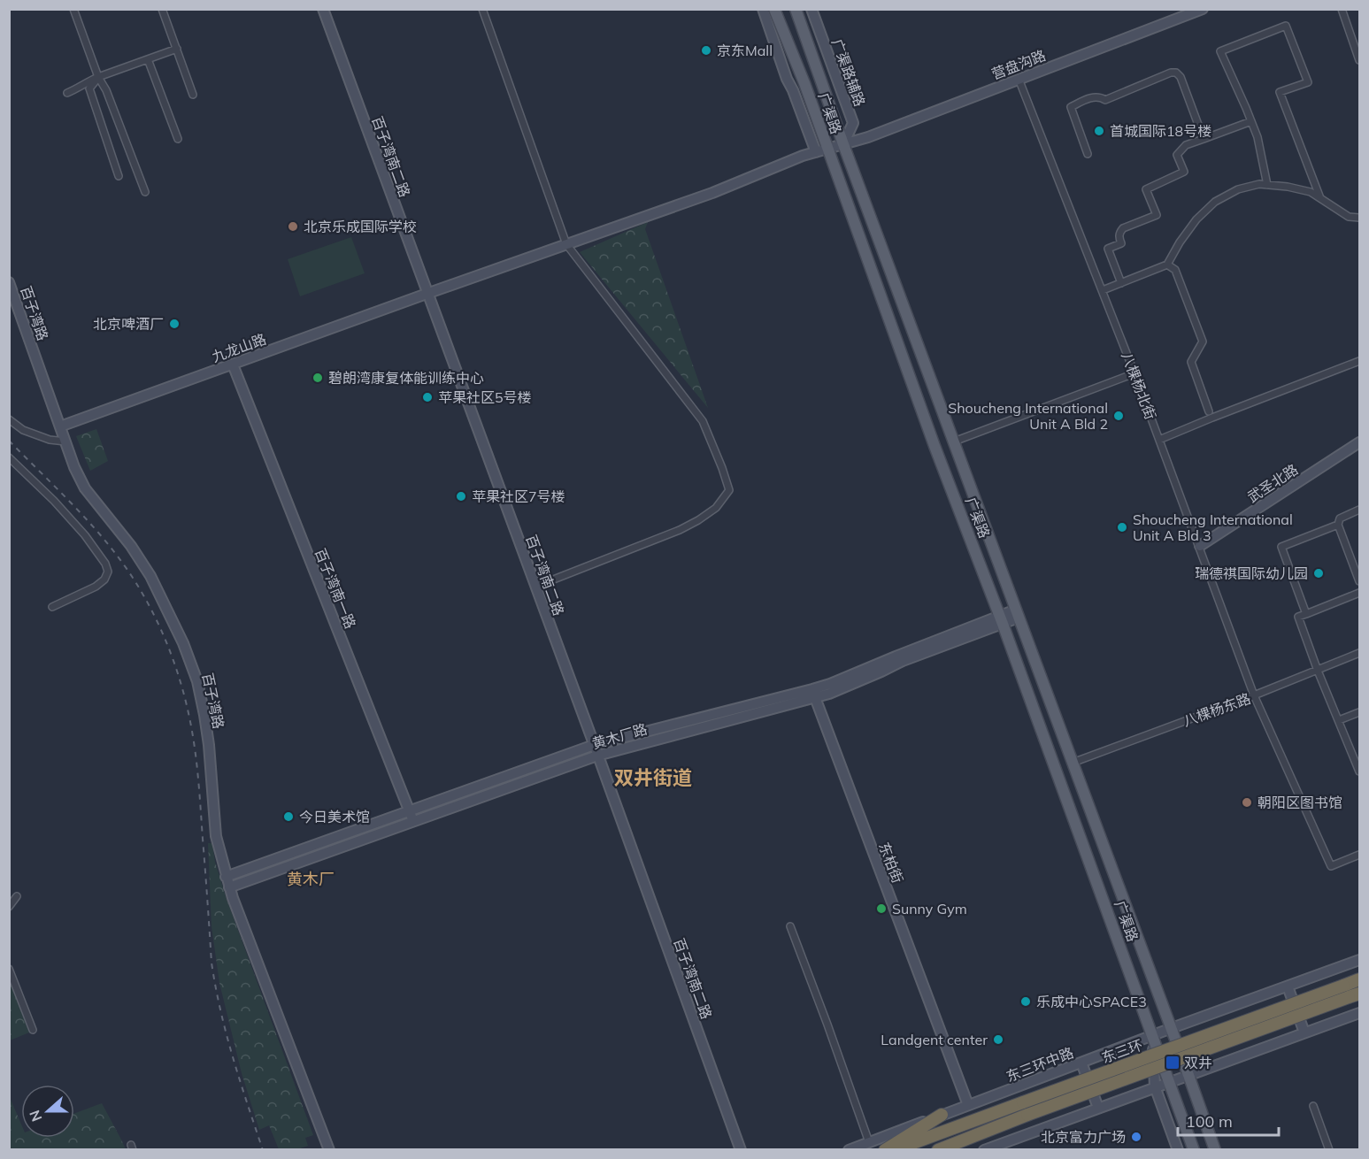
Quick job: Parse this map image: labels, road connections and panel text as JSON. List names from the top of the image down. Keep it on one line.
{"streets":{"highway":["东三环"],"main road":["广渠路"],"street":["营盘沟路","广渠路辅路","百子湾南二路","百子湾路","九龙山路","八棵杨北街","武圣北路","百子湾南一路","八棵杨东路","黄木厂路","东柏街","东三环中路"]},"crossings":[["营盘沟路","广渠路辅路"],["营盘沟路","广渠路"],["营盘沟路","九龙山路"],["营盘沟路","八棵杨北街"],["广渠路辅路","广渠路"],["广渠路","八棵杨东路"],["广渠路","黄木厂路"],["广渠路","东三环中路"],["百子湾南二路","九龙山路"],["百子湾南二路","黄木厂路"],["百子湾路","九龙山路"],["百子湾路","黄木厂路"],["九龙山路","百子湾南一路"],["八棵杨北街","武圣北路"],["八棵杨北街","八棵杨东路"],["百子湾南一路","黄木厂路"],["黄木厂路","东柏街"],["东柏街","东三环中路"]],"districts":["双井街道","黄木厂"],"places":{"other":["京东Mall","首城国际18号楼","北京乐成国际学校","北京啤酒厂","碧朗湾康复体能训练中心","苹果社区5号楼","Shoucheng International Unit A Bld 2","苹果社区7号楼","Shoucheng International Unit A Bld 3","瑞德祺国际幼儿园","朝阳区图书馆","今日美术馆","Sunny Gym","乐成中心SPACE3","Landgent center","北京富力广场"],"transit":["双井"]},"scale_bar":"100 m","north":"left"}
